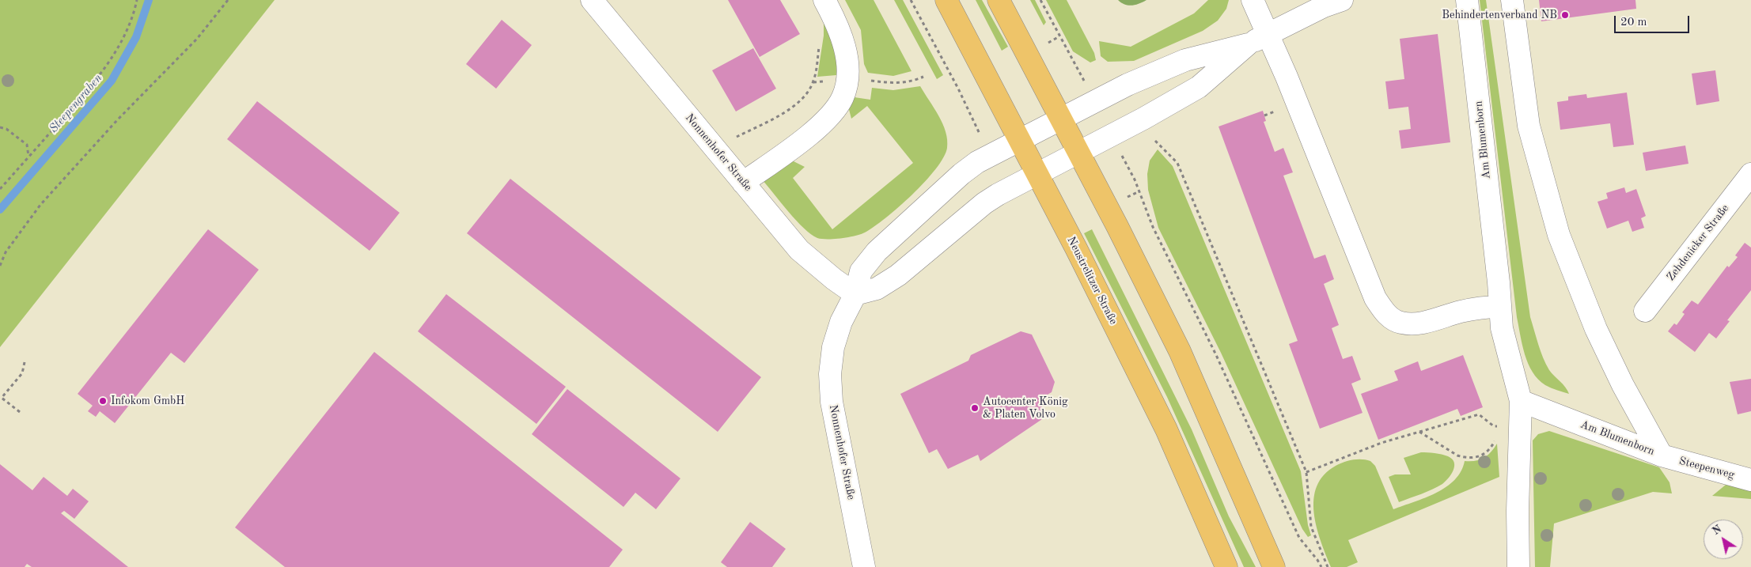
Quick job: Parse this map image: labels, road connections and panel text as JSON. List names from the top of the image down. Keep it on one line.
{"streets":{"main road":["Neustrelitzer Straße"],"street":["Am Blumenborn","Nonnenhofer Straße","Zehdenicker Straße","Steepenweg"]},"crossings":[["Am Blumenborn","Steepenweg"],["Nonnenhofer Straße","Neustrelitzer Straße"]],"water":["Steepengraben"],"places":["Behindertenverband NB","Infokom GmbH","Autocenter König & Platen Volvo"],"scale_bar":"20 m","north":"top left"}
